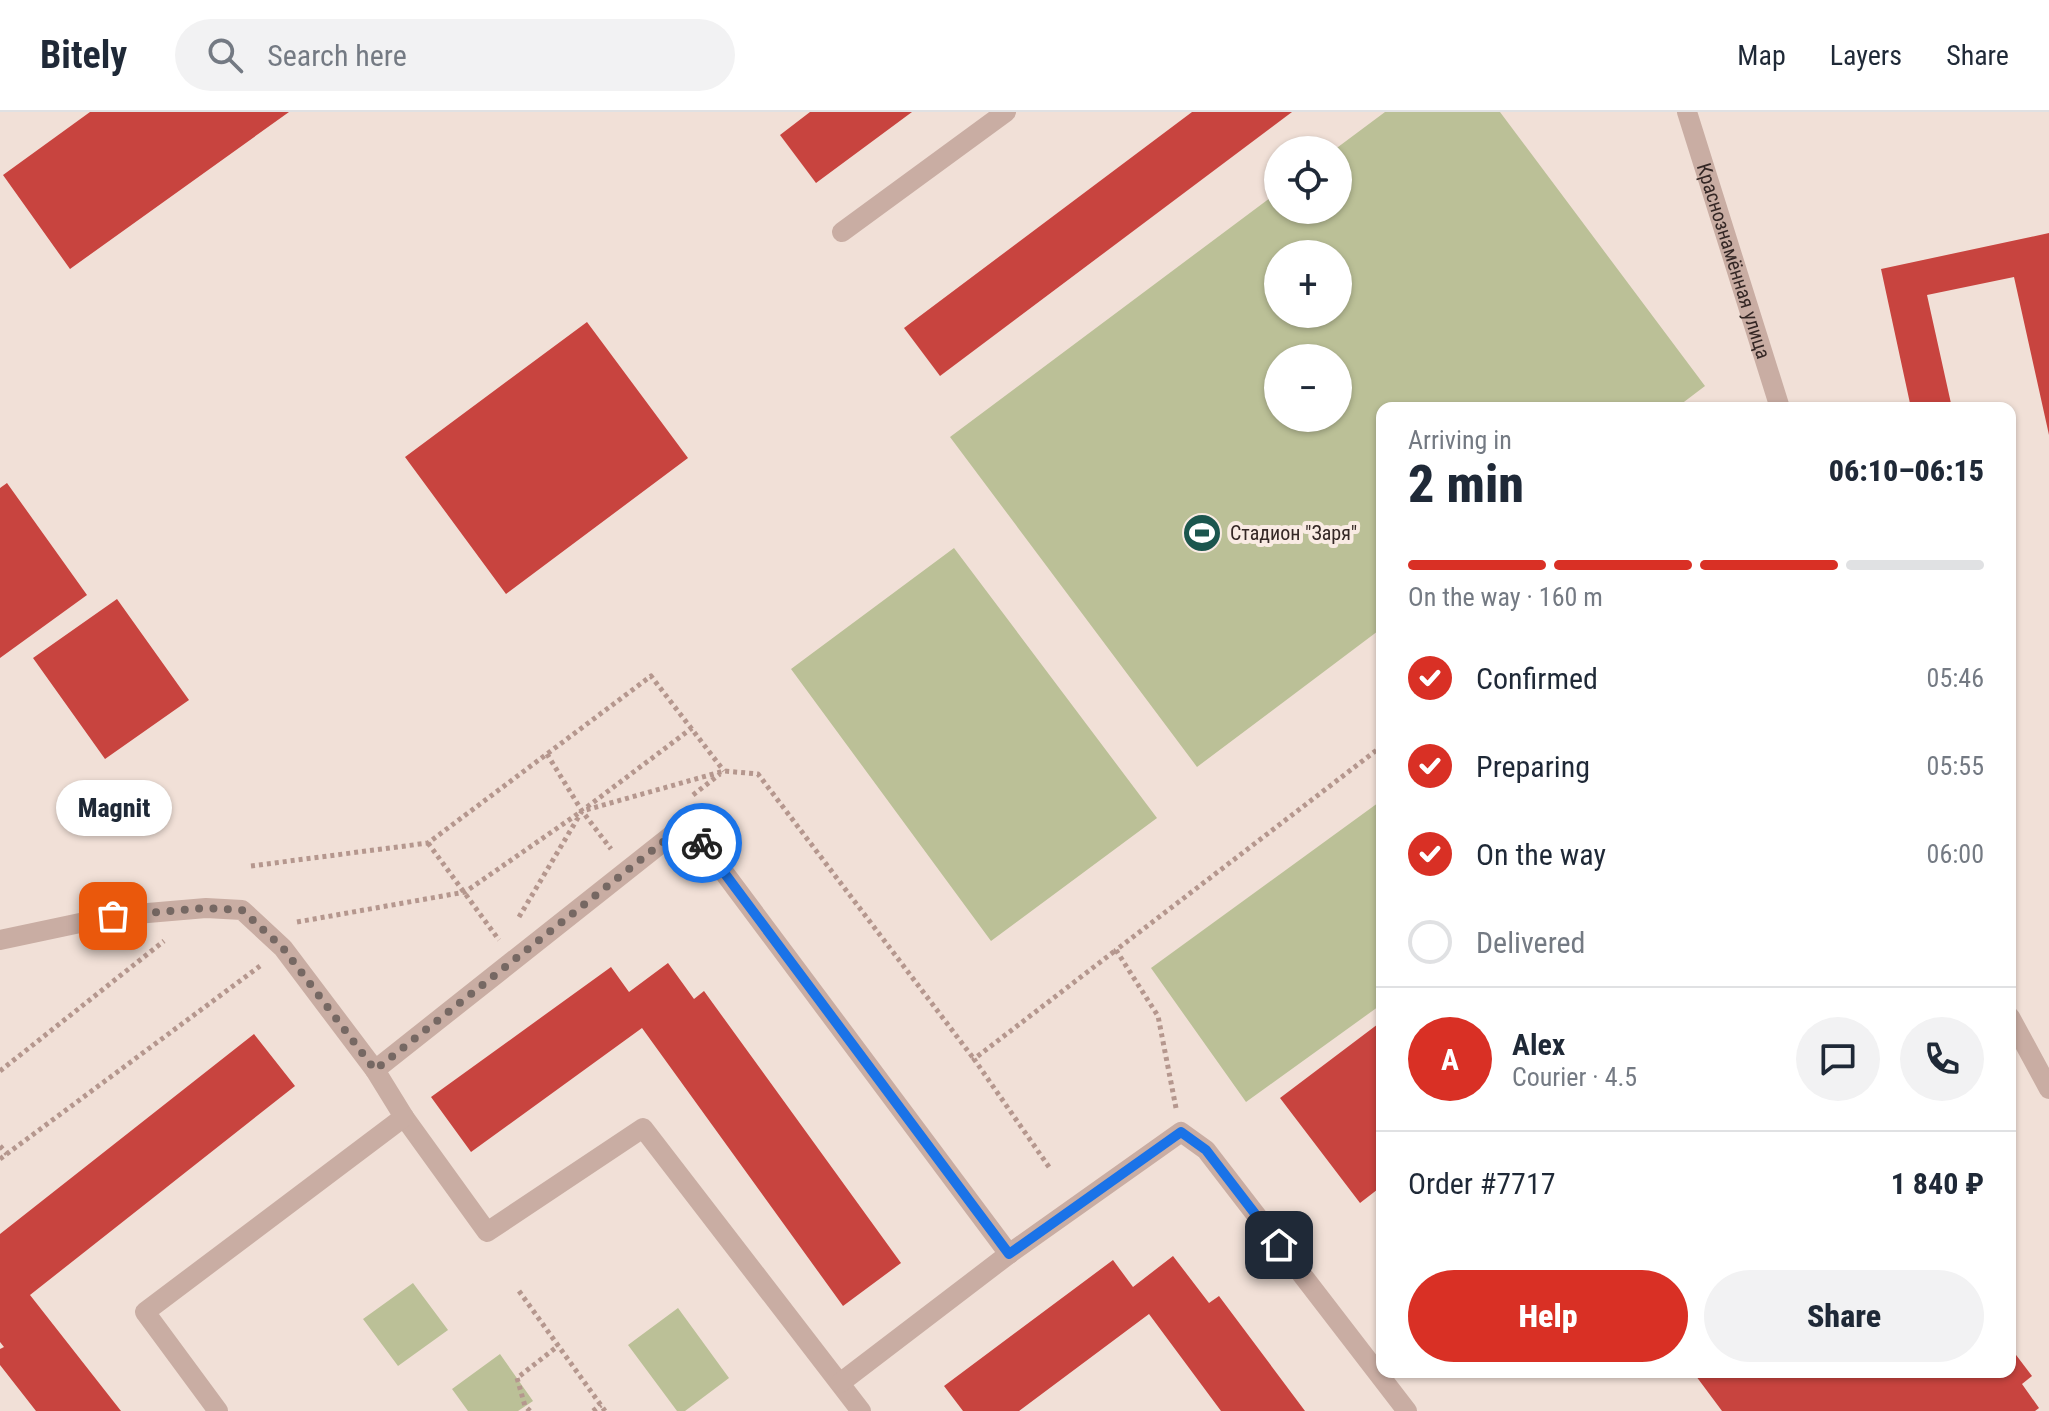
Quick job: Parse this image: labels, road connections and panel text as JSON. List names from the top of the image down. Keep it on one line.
{"streets":{"street":["Краснознамённая улица"]},"places":{"sports":["Стадион \"Заря\""],"other":["Magnit"]},"page":{"header":"Bitely","search":"Search here","nav":["Map","Layers","Share"],"map_buttons":["+","−"],"heading":["2 min","Arriving in","06:10–06:15"],"panel":["Alex","Courier · 4.5","Order #7717","1 840 ₽"],"bar":"On the way · 160 m","list":[["Confirmed","05:46"],["Preparing","05:55"],["On the way","06:00"],"Delivered"],"bubble":"Magnit","round":"A","buttons":["Help","Share"]}}
